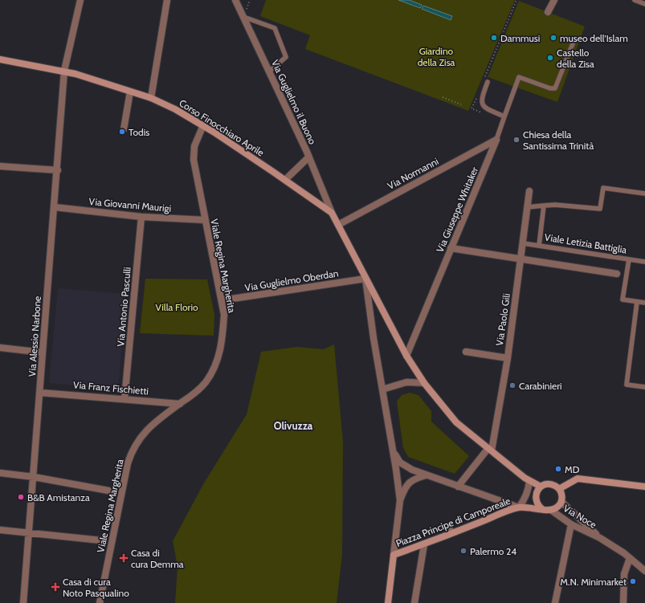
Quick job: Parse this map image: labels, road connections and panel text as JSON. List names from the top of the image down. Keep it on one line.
{"streets":{"street":["Via Guglielmo il Buono","Corso Finocchiaro Aprile","Via Normanni","Via Giovanni Maurigi","Via Giuseppe Whitaker","Viale Regina Margherita","Via Guglielmo Oberdan","Via Antonio Pasculli","Via Paolo Gili","Via Alessio Narbone","Via Franz Fischietti","Via Noce","Piazza Principe di Camporeale"],"lane":["Viale Letizia Battiglia"]},"crossings":[["Via Guglielmo il Buono","Corso Finocchiaro Aprile"],["Corso Finocchiaro Aprile","Via Normanni"],["Corso Finocchiaro Aprile","Viale Regina Margherita"],["Corso Finocchiaro Aprile","Via Guglielmo Oberdan"],["Corso Finocchiaro Aprile","Via Alessio Narbone"],["Corso Finocchiaro Aprile","Piazza Principe di Camporeale"],["Via Normanni","Via Giuseppe Whitaker"],["Via Giovanni Maurigi","Viale Regina Margherita"],["Via Giovanni Maurigi","Via Antonio Pasculli"],["Via Giovanni Maurigi","Via Alessio Narbone"],["Viale Letizia Battiglia","Via Paolo Gili"],["Viale Regina Margherita","Via Guglielmo Oberdan"],["Viale Regina Margherita","Via Franz Fischietti"],["Via Guglielmo Oberdan","Piazza Principe di Camporeale"],["Via Antonio Pasculli","Via Franz Fischietti"],["Via Alessio Narbone","Via Franz Fischietti"],["Via Noce","Piazza Principe di Camporeale"]],"districts":["Olivuzza"],"parks":["Giardino della Zisa","Villa Florio"],"places":{"other":["Dammusi","museo dell'Islam","Castello della Zisa","Todis","Chiesa della Santissima Trinità","Carabinieri","MD","B&B Amistanza","Palermo 24","M.N. Minimarket"],"health":["Casa di cura Demma","Casa di cura Noto Pasqualino"]}}
